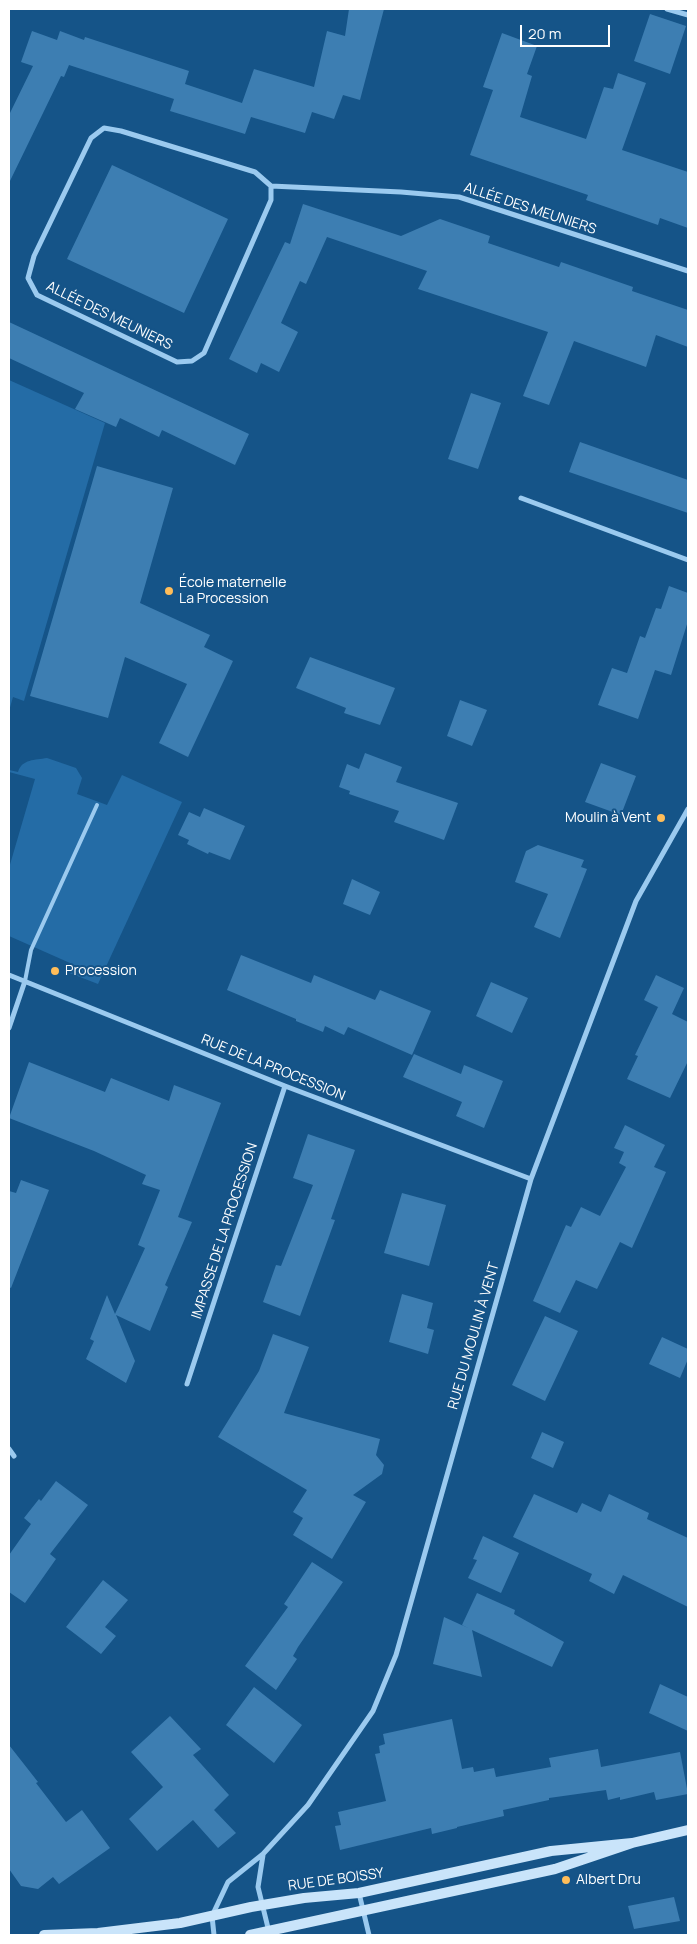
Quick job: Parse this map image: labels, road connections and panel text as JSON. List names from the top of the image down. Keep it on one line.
{"streets":{"street":["ALLÉE DES MEUNIERS","RUE DE LA PROCESSION","IMPASSE DE LA PROCESSION","RUE DU MOULIN À VENT","RUE DE BOISSY"]},"crossings":[["RUE DE LA PROCESSION","IMPASSE DE LA PROCESSION"],["RUE DE LA PROCESSION","RUE DU MOULIN À VENT"],["RUE DU MOULIN À VENT","RUE DE BOISSY"]],"places":["École maternelle La Procession","Moulin à Vent","Procession","Albert Dru"],"scale_bar":"20 m"}
